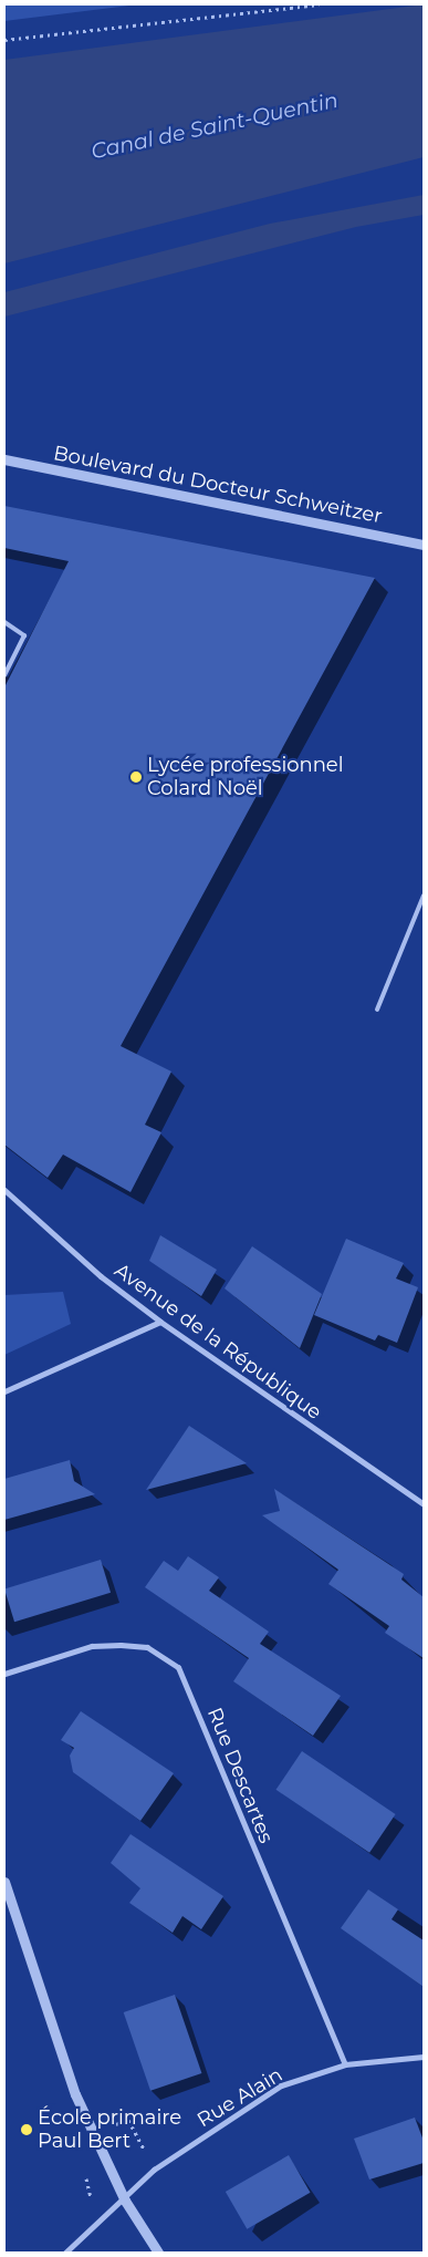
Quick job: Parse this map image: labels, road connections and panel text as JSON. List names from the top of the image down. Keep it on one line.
{"streets":{"street":["Boulevard du Docteur Schweitzer","Avenue de la République","Rue Descartes","Rue Alain"]},"crossings":[["Rue Descartes","Rue Alain"]],"water":["Canal de Saint-Quentin"],"places":["Lycée professionnel Colard Noël","École primaire Paul Bert"]}
